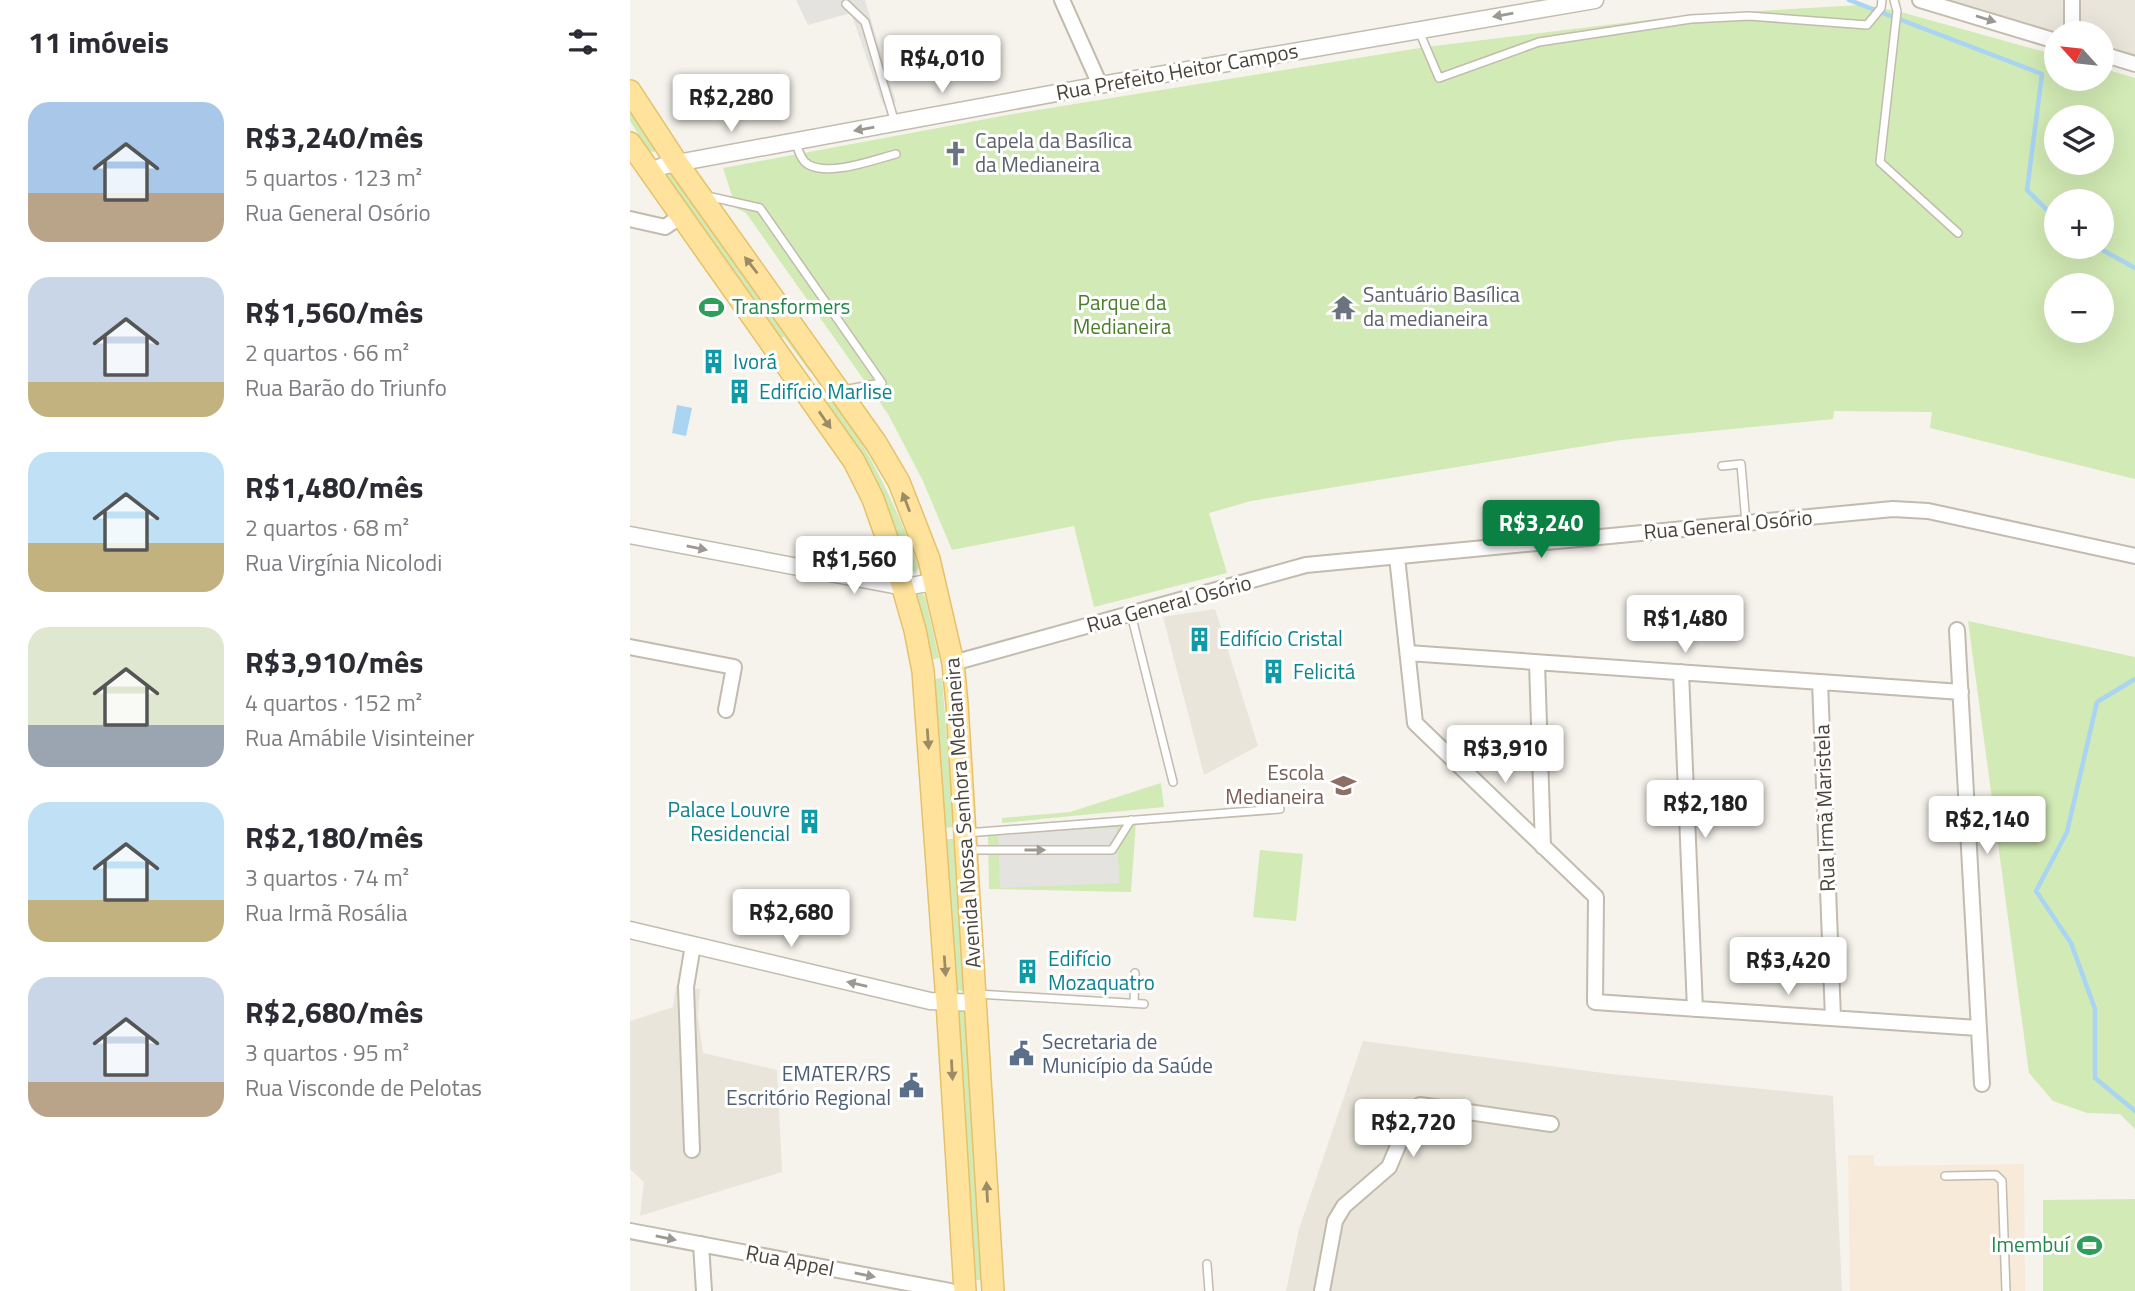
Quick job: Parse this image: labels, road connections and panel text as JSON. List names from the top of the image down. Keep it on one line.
{"streets":{"main road":["Avenida Nossa Senhora Medianeira"],"street":["Rua Prefeito Heitor Campos","Rua General Osório","Rua Irmã Maristela","Rua Appel"]},"crossings":[["Rua Prefeito Heitor Campos","Avenida Nossa Senhora Medianeira"],["Rua General Osório","Avenida Nossa Senhora Medianeira"]],"one_way":["Rua Appel"],"parks":["Parque da Medianeira"],"places":{"church":["Capela da Basílica da Medianeira"],"sports":["Transformers","Imembuí"],"temple":["Santuário Basílica da medianeira"],"building":["Ivorá","Edifício Marlise","Edifício Cristal","Felicitá","Palace Louvre Residencial","Edifício Mozaquatro"],"school or university":["Escola Medianeira"],"public building":["Secretaria de Município da Saúde","EMATER/RS Escritório Regional"]},"north":"top left","page":{"heading":"11 imóveis","map_buttons":["+","−"],"price":["R$4,010","R$2,280","R$3,240","R$1,560","R$1,480","R$3,910","R$2,180","R$2,140","R$2,680","R$3,420","R$2,720"],"list":[{"name":"R$3,240/mês","note":"5 quartos · 123 m² · Rua General Osório"},{"name":"R$1,560/mês","note":"2 quartos · 66 m² · Rua Barão do Triunfo"},{"name":"R$1,480/mês","note":"2 quartos · 68 m² · Rua Virgínia Nicolodi"},{"name":"R$3,910/mês","note":"4 quartos · 152 m² · Rua Amábile Visinteiner"},{"name":"R$2,180/mês","note":"3 quartos · 74 m² · Rua Irmã Rosália"},{"name":"R$2,680/mês","note":"3 quartos · 95 m² · Rua Visconde de Pelotas"}]}}
